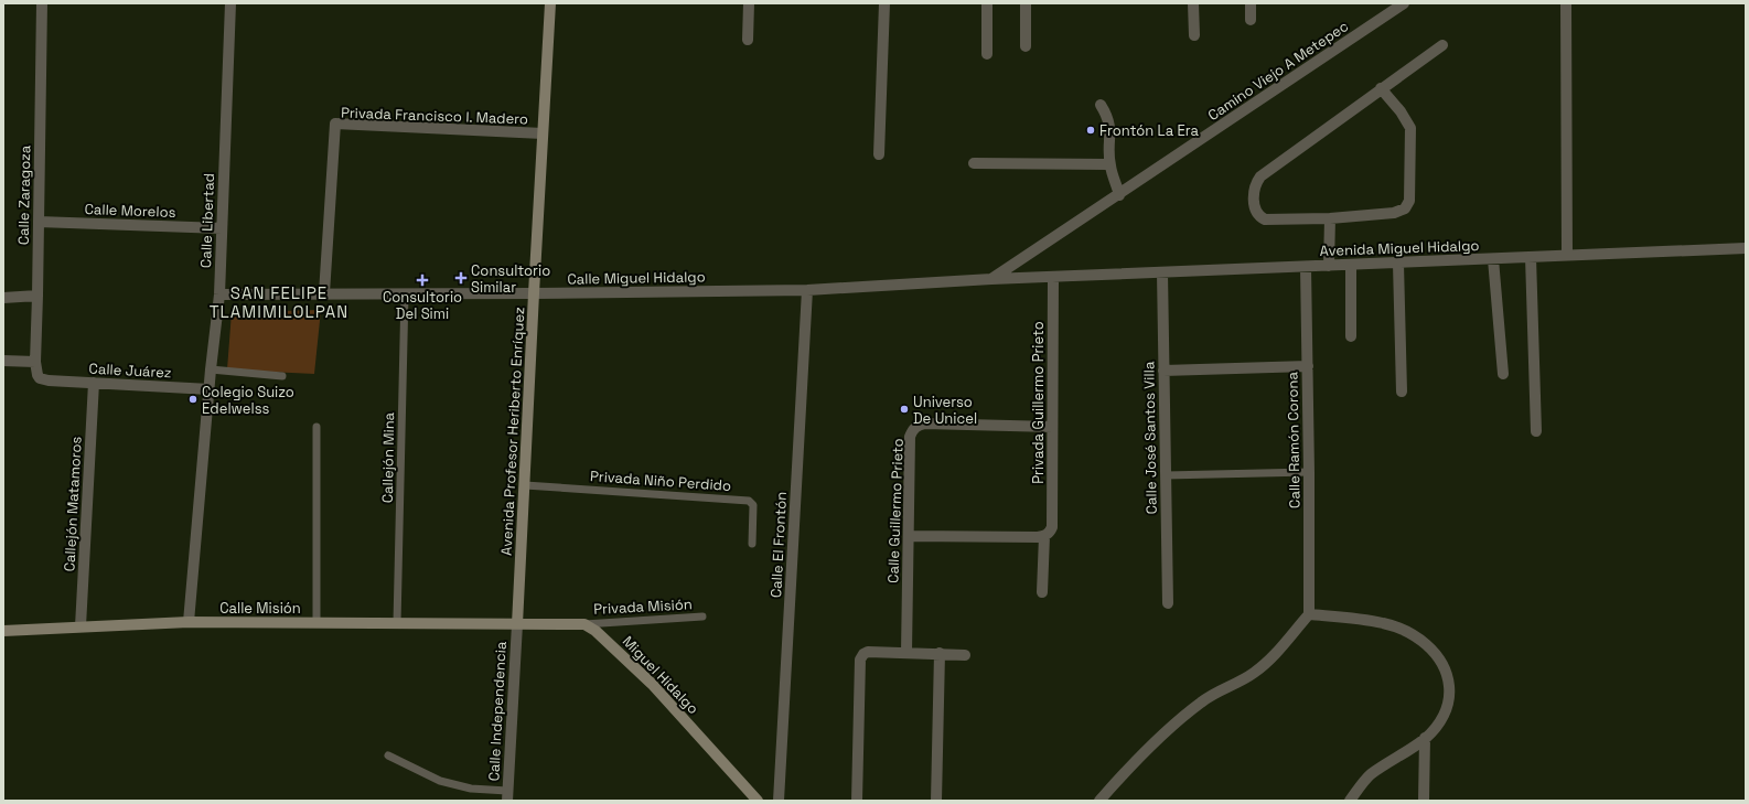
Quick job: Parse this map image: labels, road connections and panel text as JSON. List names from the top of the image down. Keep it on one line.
{"streets":{"main road":["Avenida Profesor Heriberto Enríquez","Calle Misión","Miguel Hidalgo"],"street":["Camino Viejo A Metepec","Privada Francisco I. Madero","Calle Zaragoza","Calle Morelos","Calle Libertad","Avenida Miguel Hidalgo","Calle Miguel Hidalgo","Calle Juárez","Privada Guillermo Prieto","Calle José Santos Villa","Calle Ramón Corona","Callejón Matamoros","Calle Guillermo Prieto","Calle El Frontón","Calle Independencia"],"lane":["Callejón Mina","Privada Niño Perdido","Privada Misión"]},"crossings":[["Camino Viejo A Metepec","Calle Miguel Hidalgo"],["Privada Francisco I. Madero","Calle Miguel Hidalgo"],["Privada Francisco I. Madero","Avenida Profesor Heriberto Enríquez"],["Calle Zaragoza","Calle Morelos"],["Calle Zaragoza","Calle Juárez"],["Calle Morelos","Calle Libertad"],["Calle Libertad","Calle Miguel Hidalgo"],["Calle Libertad","Calle Juárez"],["Calle Libertad","Calle Misión"],["Avenida Miguel Hidalgo","Calle Miguel Hidalgo"],["Avenida Miguel Hidalgo","Privada Guillermo Prieto"],["Avenida Miguel Hidalgo","Calle José Santos Villa"],["Avenida Miguel Hidalgo","Calle Ramón Corona"],["Calle Miguel Hidalgo","Privada Guillermo Prieto"],["Calle Miguel Hidalgo","Avenida Profesor Heriberto Enríquez"],["Calle Miguel Hidalgo","Callejón Mina"],["Calle Miguel Hidalgo","Calle El Frontón"],["Calle Juárez","Callejón Matamoros"],["Privada Guillermo Prieto","Calle Guillermo Prieto"],["Avenida Profesor Heriberto Enríquez","Privada Niño Perdido"],["Avenida Profesor Heriberto Enríquez","Calle Misión"],["Avenida Profesor Heriberto Enríquez","Calle Independencia"],["Callejón Mina","Calle Misión"],["Callejón Matamoros","Calle Misión"],["Privada Misión","Miguel Hidalgo"],["Calle Misión","Calle Independencia"]],"districts":["SAN FELIPE TLAMIMILOLPAN"],"places":{"other":["Frontón La Era","Colegio Suizo Edelwelss","Universo De Unicel"],"health":["Consultorio Similar","Consultorio Del Simi"]}}
